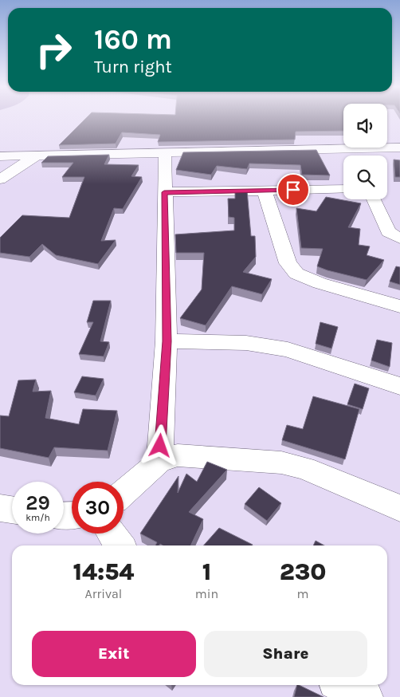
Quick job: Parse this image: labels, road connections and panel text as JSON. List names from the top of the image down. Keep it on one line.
{"page":{"turn":["160 m","Turn right"],"speed":"29 km/h","limit":"30","eta":["14:54","Arrival","1","min","230","m"],"buttons":["Exit","Share"]}}
